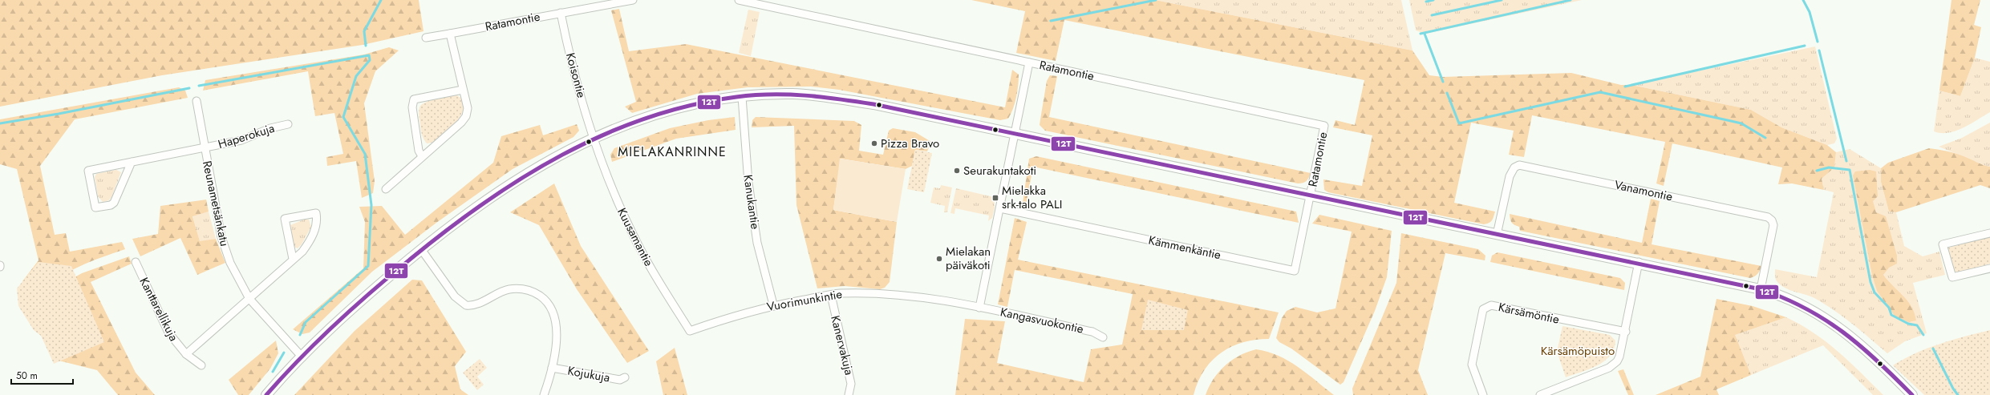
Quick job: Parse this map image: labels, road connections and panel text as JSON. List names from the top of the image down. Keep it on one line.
{"streets":{"street":["Ratamontie","Koisontie","Haperokuja","Vanamontie","Kanukantie","Reunametsänkatu","Kuusamantie","Kämmenkäntie","Vuorimunkintie","Kanttarellikuja","Kärsämöntie","Kangasvuokontie","Kanervakuja","Kojukuja"]},"crossings":[["Ratamontie","Koisontie"],["Ratamontie","Kämmenkäntie"],["Koisontie","Kuusamantie"],["Haperokuja","Reunametsänkatu"],["Kanukantie","Vuorimunkintie"],["Reunametsänkatu","Kanttarellikuja"],["Kuusamantie","Vuorimunkintie"],["Vuorimunkintie","Kangasvuokontie"],["Vuorimunkintie","Kanervakuja"]],"districts":["MIELAKANRINNE"],"parks":["Kärsämöpuisto"],"places":{"other":["Pizza Bravo","Seurakuntakoti","Mielakan päiväkoti"],"transit":["Mielakka srk-talo PALI"]},"lines":["transit line 12T"],"scale_bar":"50 m"}
